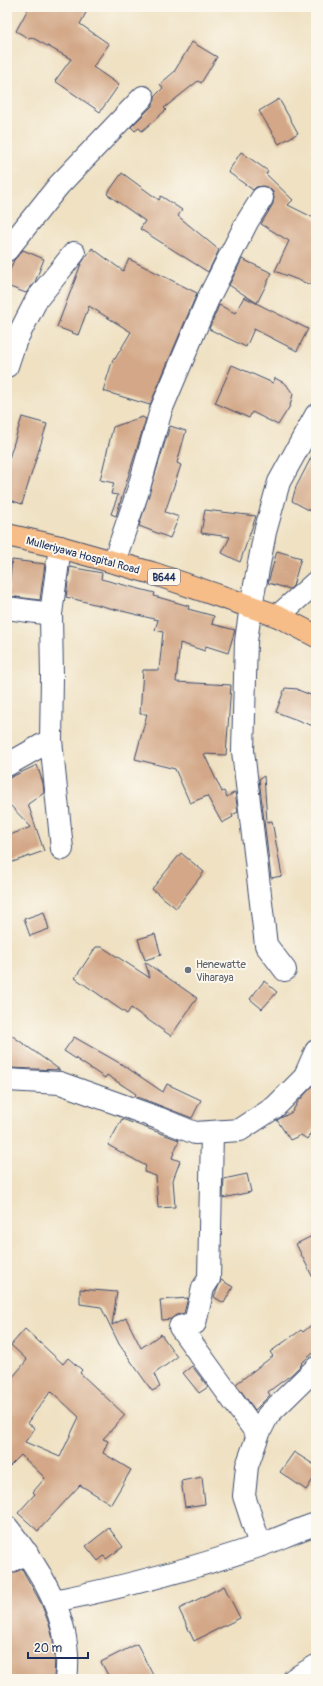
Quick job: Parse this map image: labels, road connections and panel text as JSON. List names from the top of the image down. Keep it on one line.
{"streets":{"main road":["Mulleriyawa Hospital Road","B644"]},"places":["Henewatte Viharaya"],"scale_bar":"20 m"}
